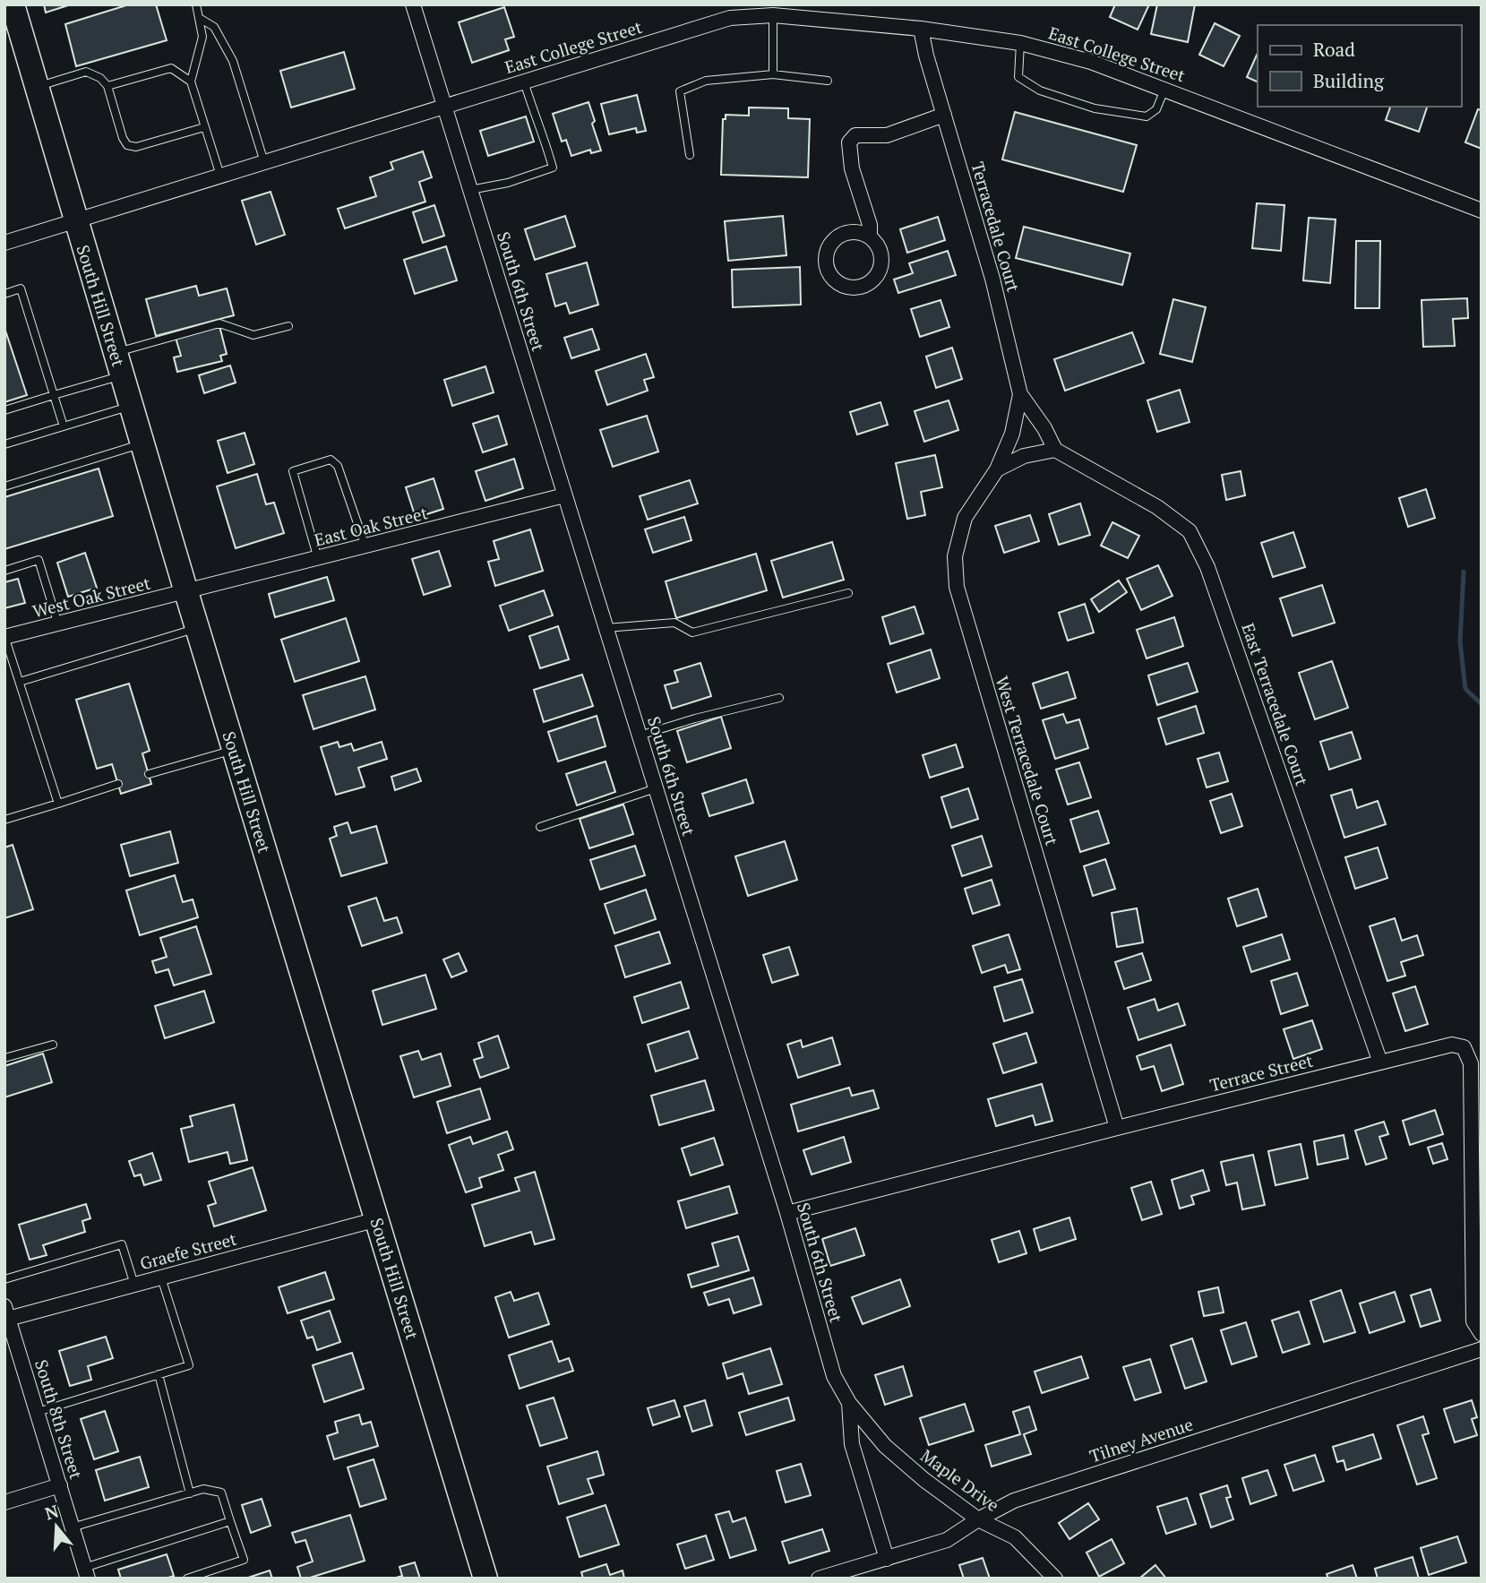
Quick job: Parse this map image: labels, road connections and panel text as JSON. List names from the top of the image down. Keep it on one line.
{"streets":{"main road":["South Hill Street"],"street":["East College Street","Terracedale Court","South 6th Street","East Oak Street","West Oak Street","East Terracedale Court","West Terracedale Court","Terrace Street","Graefe Street","South 8th Street","Tilney Avenue","Maple Drive"]},"crossings":[["East College Street","Terracedale Court"],["East College Street","South 6th Street"],["East College Street","South Hill Street"],["Terracedale Court","East Terracedale Court"],["Terracedale Court","West Terracedale Court"],["South 6th Street","East Oak Street"],["South 6th Street","Terrace Street"],["South 6th Street","Tilney Avenue"],["South 6th Street","Maple Drive"],["South Hill Street","East Oak Street"],["South Hill Street","West Oak Street"],["South Hill Street","Graefe Street"],["East Oak Street","West Oak Street"],["East Terracedale Court","Terrace Street"],["West Terracedale Court","Terrace Street"],["Graefe Street","South 8th Street"],["Tilney Avenue","Maple Drive"]],"legend":["Road","Building"],"north":"top"}
